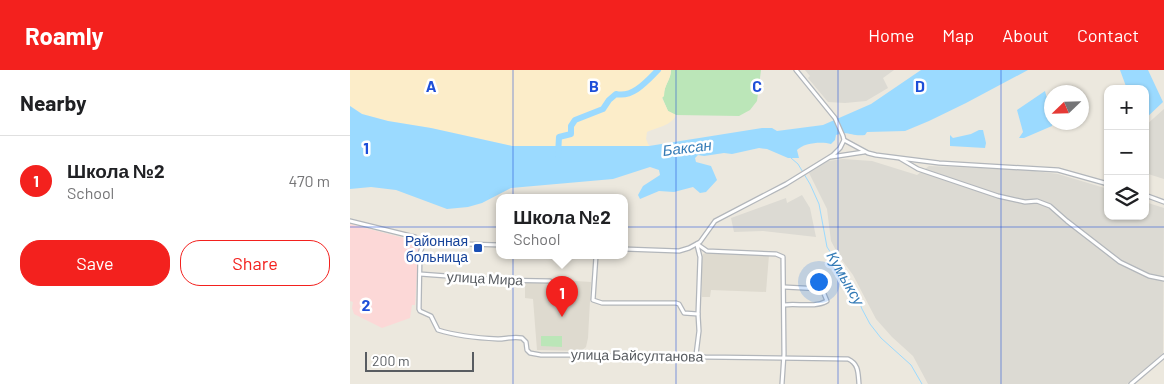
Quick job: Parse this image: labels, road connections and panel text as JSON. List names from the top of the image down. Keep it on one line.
{"streets":{"street":["улица Мира","улица Байсултанова"]},"crossings":[["улица Мира","улица Байсултанова"]],"water":["Баксан","Кумыксу"],"places":{"transit":["Районная больница"]},"scale_bar":"200 m","north":"bottom left","page":{"header":"Roamly","nav":["Home","Map","About","Contact"],"heading":"Nearby","map_buttons":["+","−"],"list":[{"mark":"1","name":"Школа №2","note":"School","value":"470 m"}],"popup":["Школа №2","School"],"buttons":["Save","Share"],"pins":"1","scale":"200 m"},"grid":{"columns":["A","B","C","D"],"rows":["1","2"]}}
